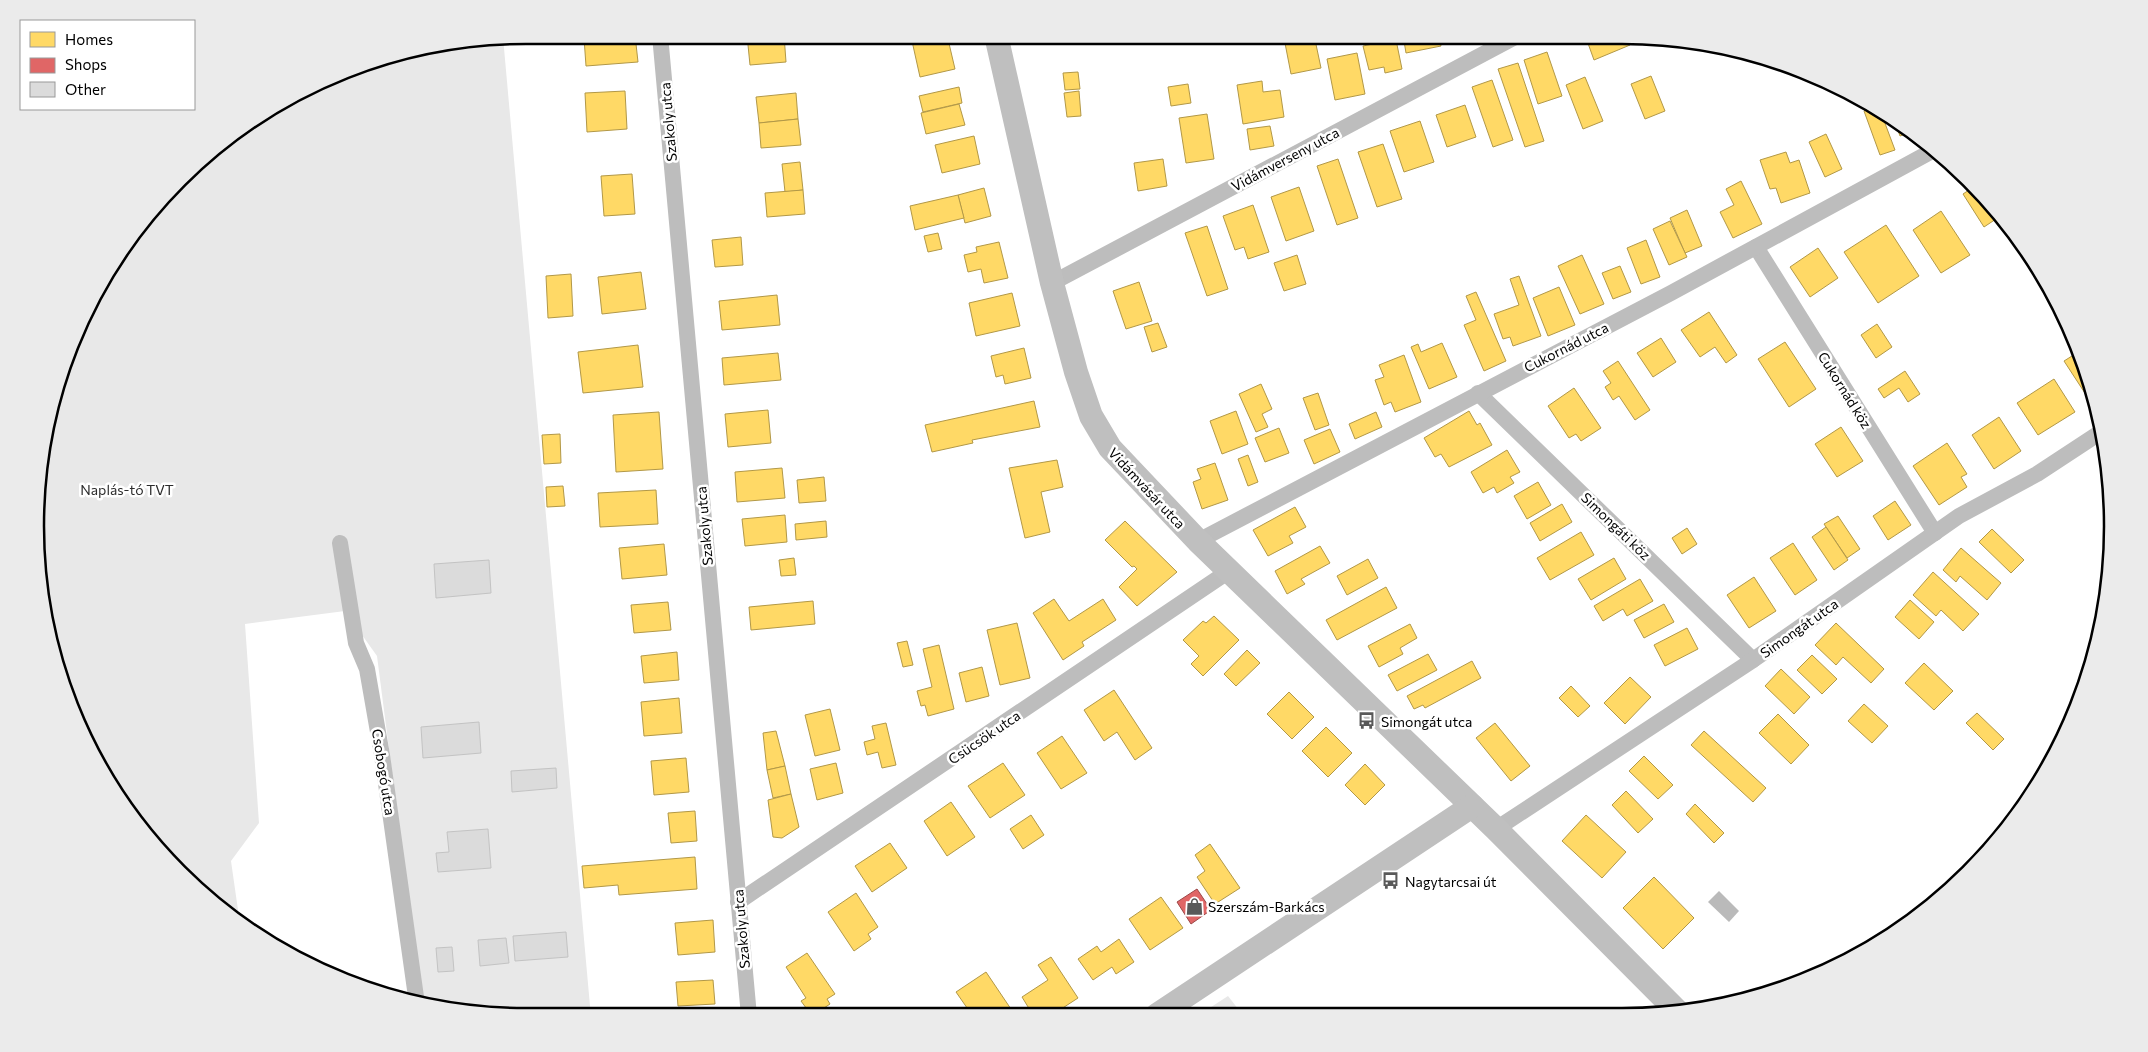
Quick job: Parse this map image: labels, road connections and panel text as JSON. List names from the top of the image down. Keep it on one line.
{"streets":{"main road":["Vidámvásár utca"],"street":["Szakoly utca","Vidámverseny utca","Cukornád utca","Cukornád köz","Simongáti köz","Simongát utca","Csücsök utca","Csobogó utca"]},"crossings":[["Szakoly utca","Csücsök utca"],["Vidámverseny utca","Vidámvásár utca"],["Cukornád utca","Cukornád köz"],["Cukornád utca","Vidámvásár utca"],["Cukornád utca","Simongáti köz"],["Cukornád köz","Simongát utca"],["Vidámvásár utca","Csücsök utca"],["Simongáti köz","Simongát utca"]],"parks":["Naplás-tó TVT"],"places":{"bus stop":["Simongát utca","Nagytarcsai út"],"shop":["Szerszám-Barkács"]},"legend":["Homes","Shops","Other"]}
